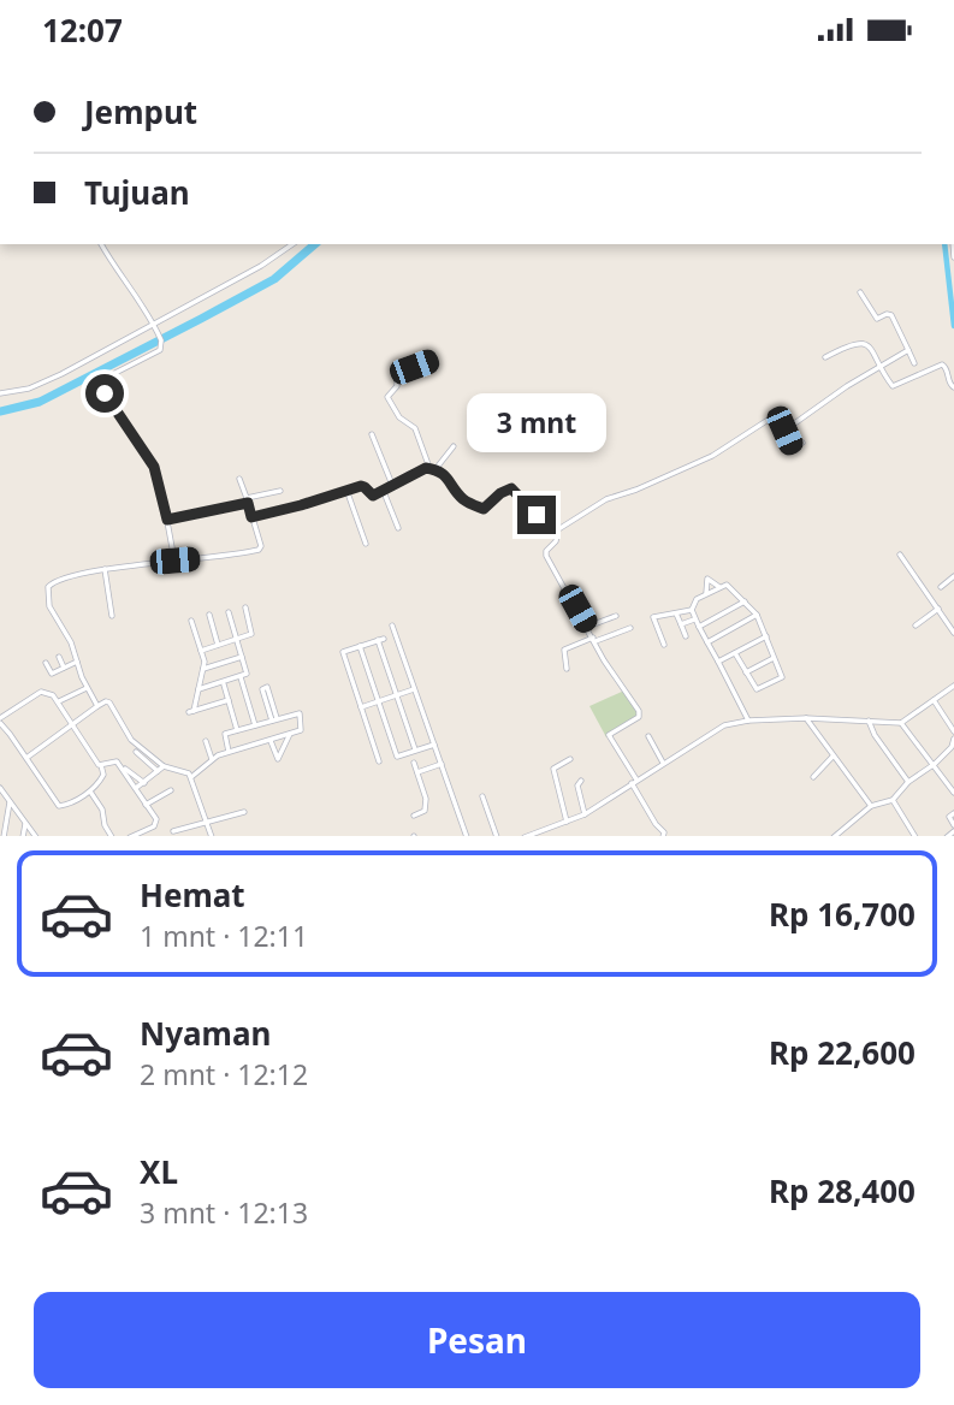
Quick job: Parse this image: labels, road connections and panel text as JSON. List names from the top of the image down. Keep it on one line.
{"page":{"status":"12:07","banner":["Jemput","Tujuan"],"bubble":"3 mnt","list":[{"name":"Hemat","note":"1 mnt · 12:11","value":"Rp 16,700"},{"name":"Nyaman","note":"2 mnt · 12:12","value":"Rp 22,600"},{"name":"XL","note":"3 mnt · 12:13","value":"Rp 28,400"}],"buttons":"Pesan"}}
